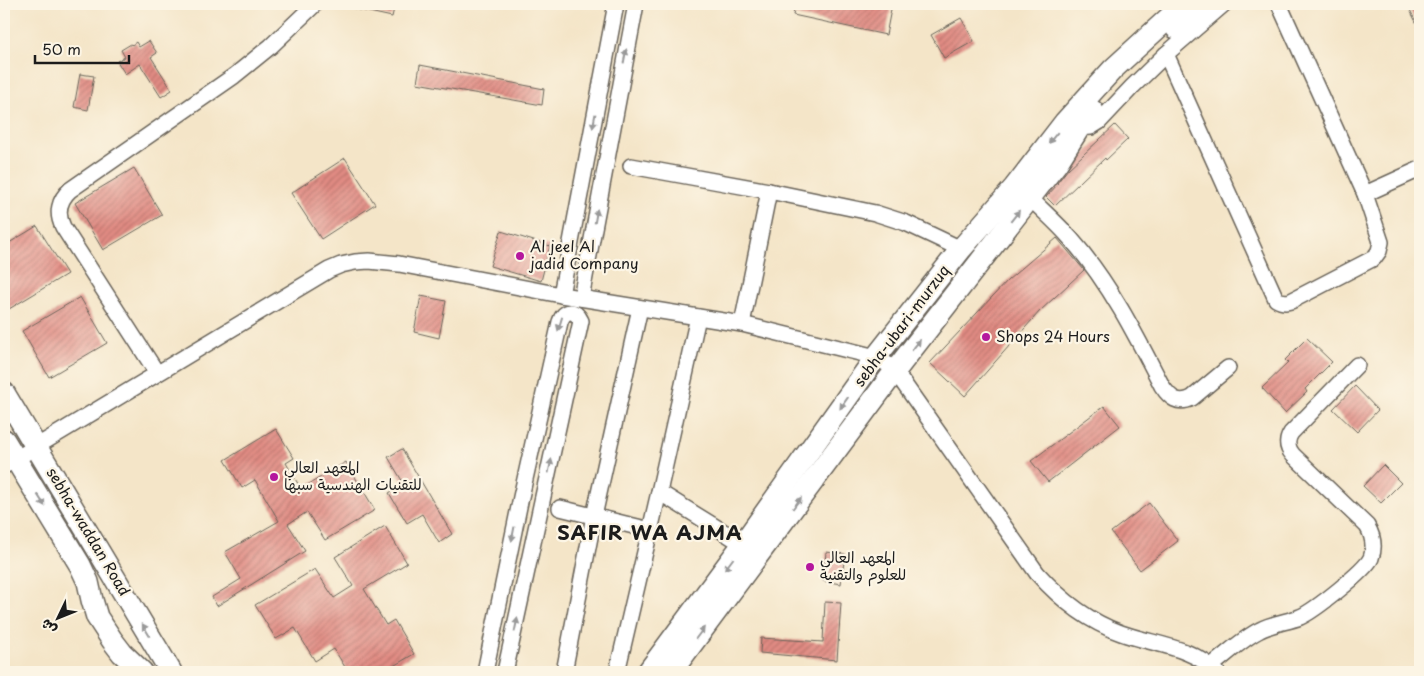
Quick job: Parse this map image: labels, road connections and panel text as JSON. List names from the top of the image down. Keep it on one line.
{"streets":{"highway":["sebha-ubari-murzuq","sebha-waddan Road"]},"districts":["SAFIR WA AJMA"],"places":["Al jeel Al jadid Company","Shops 24 Hours","المعهد العالي للتقنيات الهندسية سبها","المعهد العالي للعلوم والتقنية"],"scale_bar":"50 m","north":"bottom left"}
